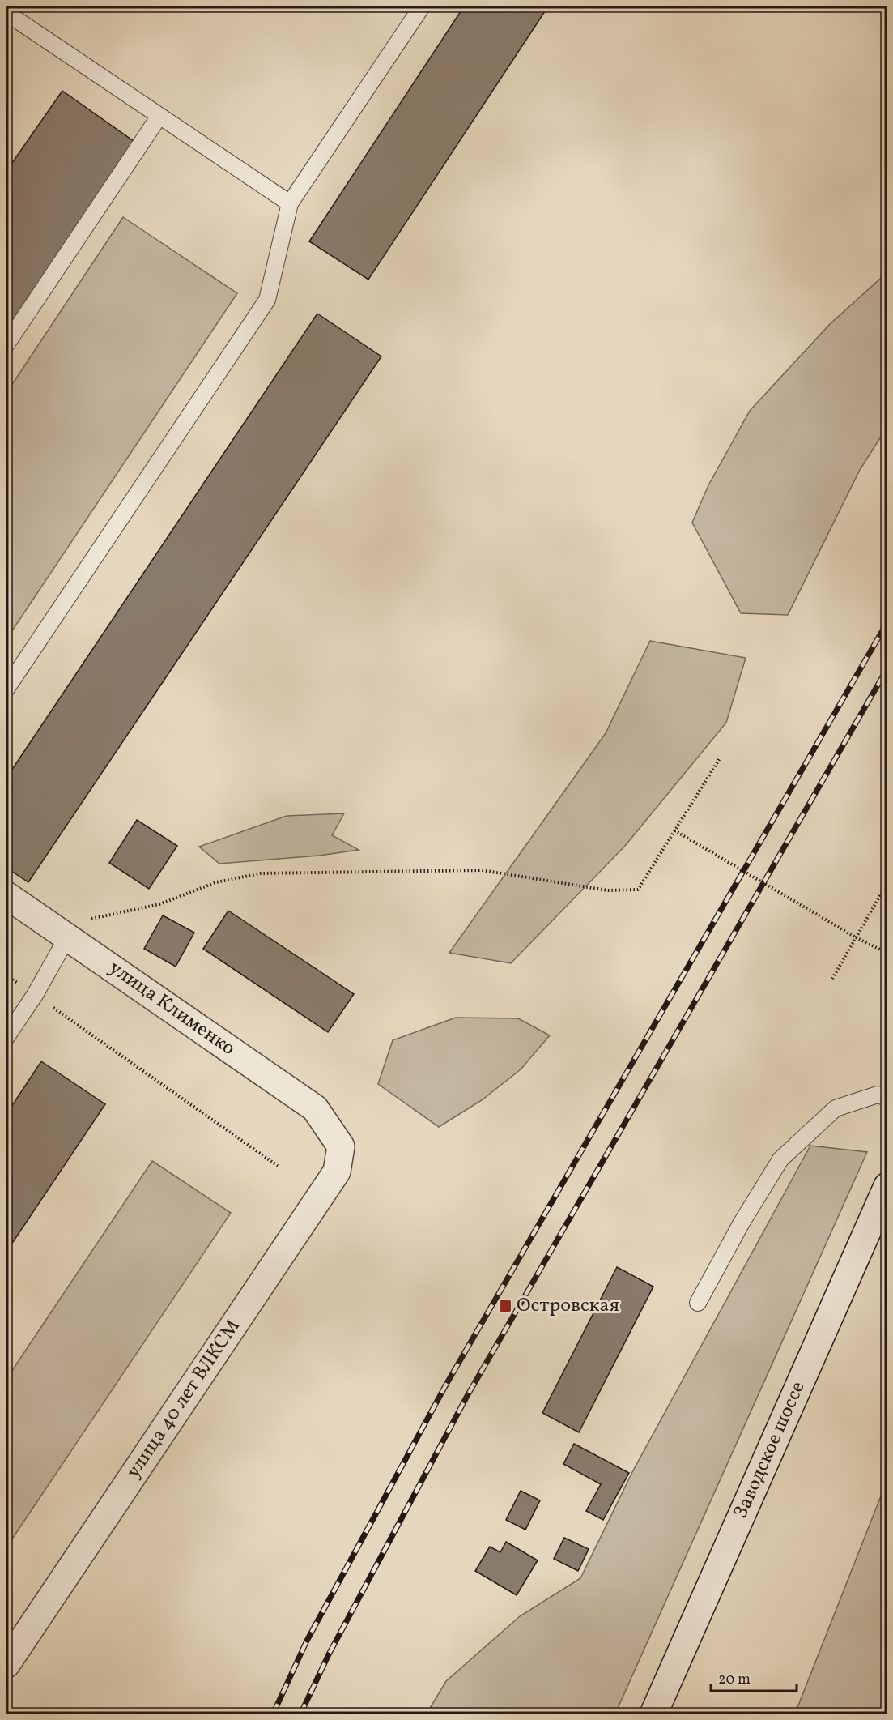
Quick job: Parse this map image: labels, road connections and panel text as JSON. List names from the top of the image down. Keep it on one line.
{"streets":{"street":["улица Клименко","улица 40 лет ВЛКСМ","Заводское шоссе"]},"crossings":[["улица Клименко","улица 40 лет ВЛКСМ"]],"places":{"transit":["Островская"]},"scale_bar":"20 m"}
